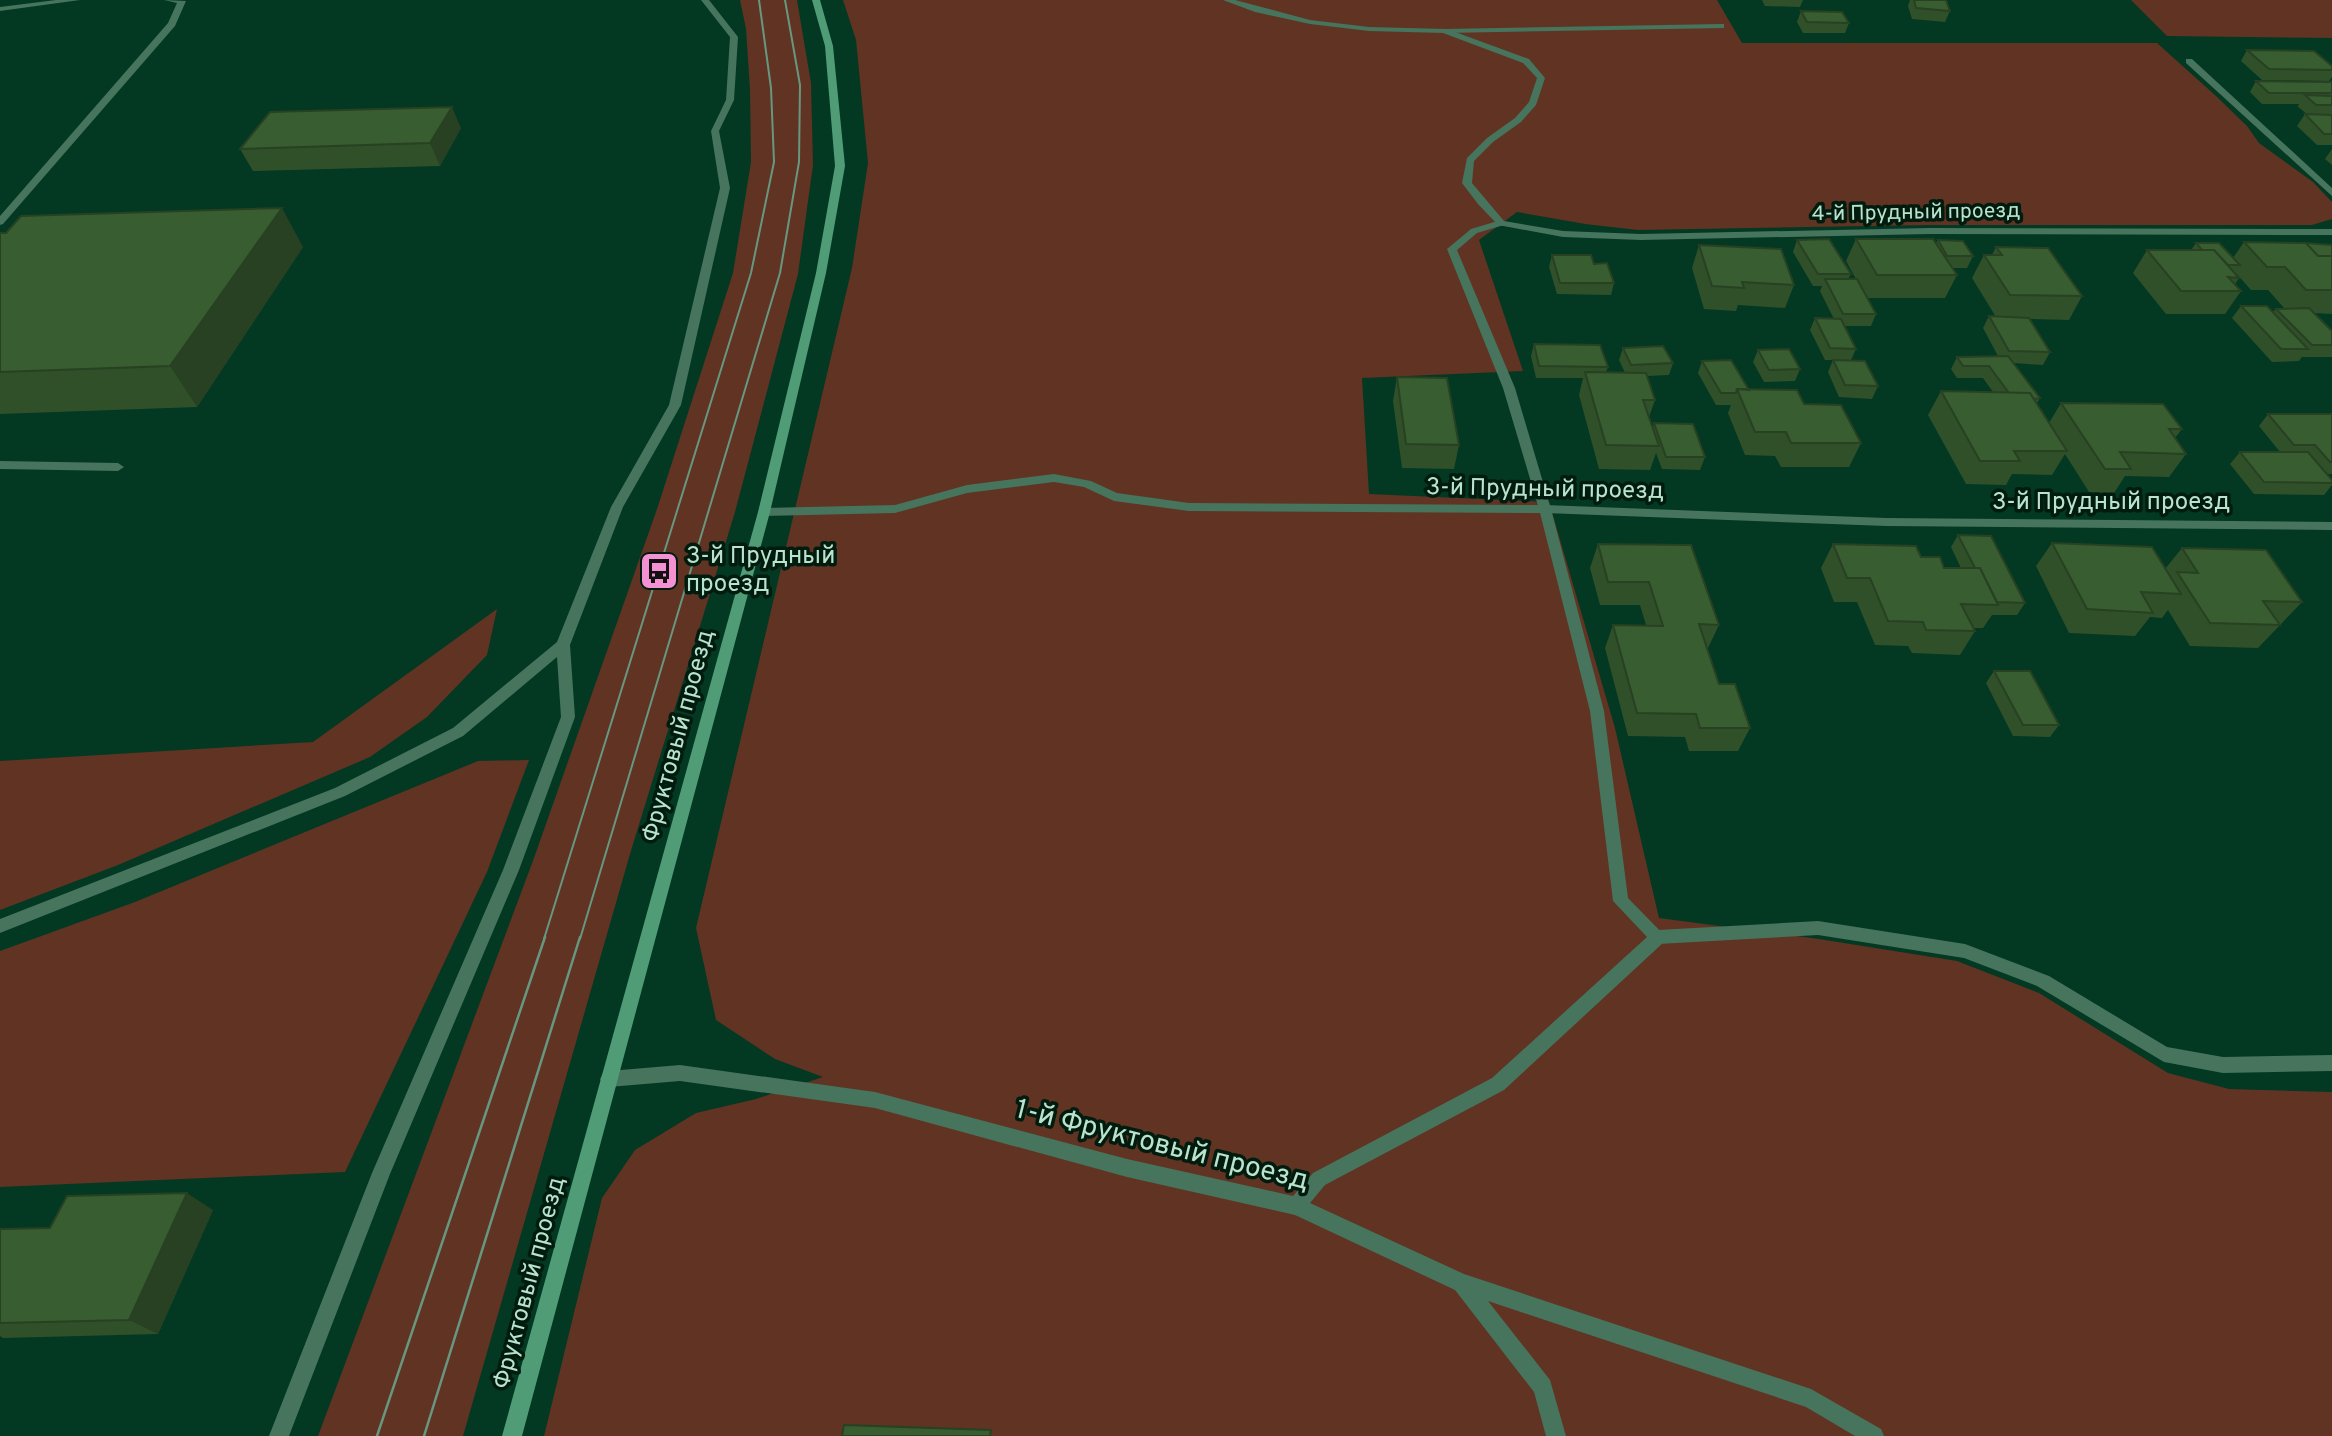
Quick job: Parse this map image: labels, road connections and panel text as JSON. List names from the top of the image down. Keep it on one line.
{"streets":{"street":["4-й Прудный проезд","3-й Прудный проезд","Фруктовый проезд","1-й Фруктовый проезд"]},"crossings":[["3-й Прудный проезд","Фруктовый проезд"],["Фруктовый проезд","1-й Фруктовый проезд"]],"places":{"bus stop":["3-й Прудный проезд"]}}
